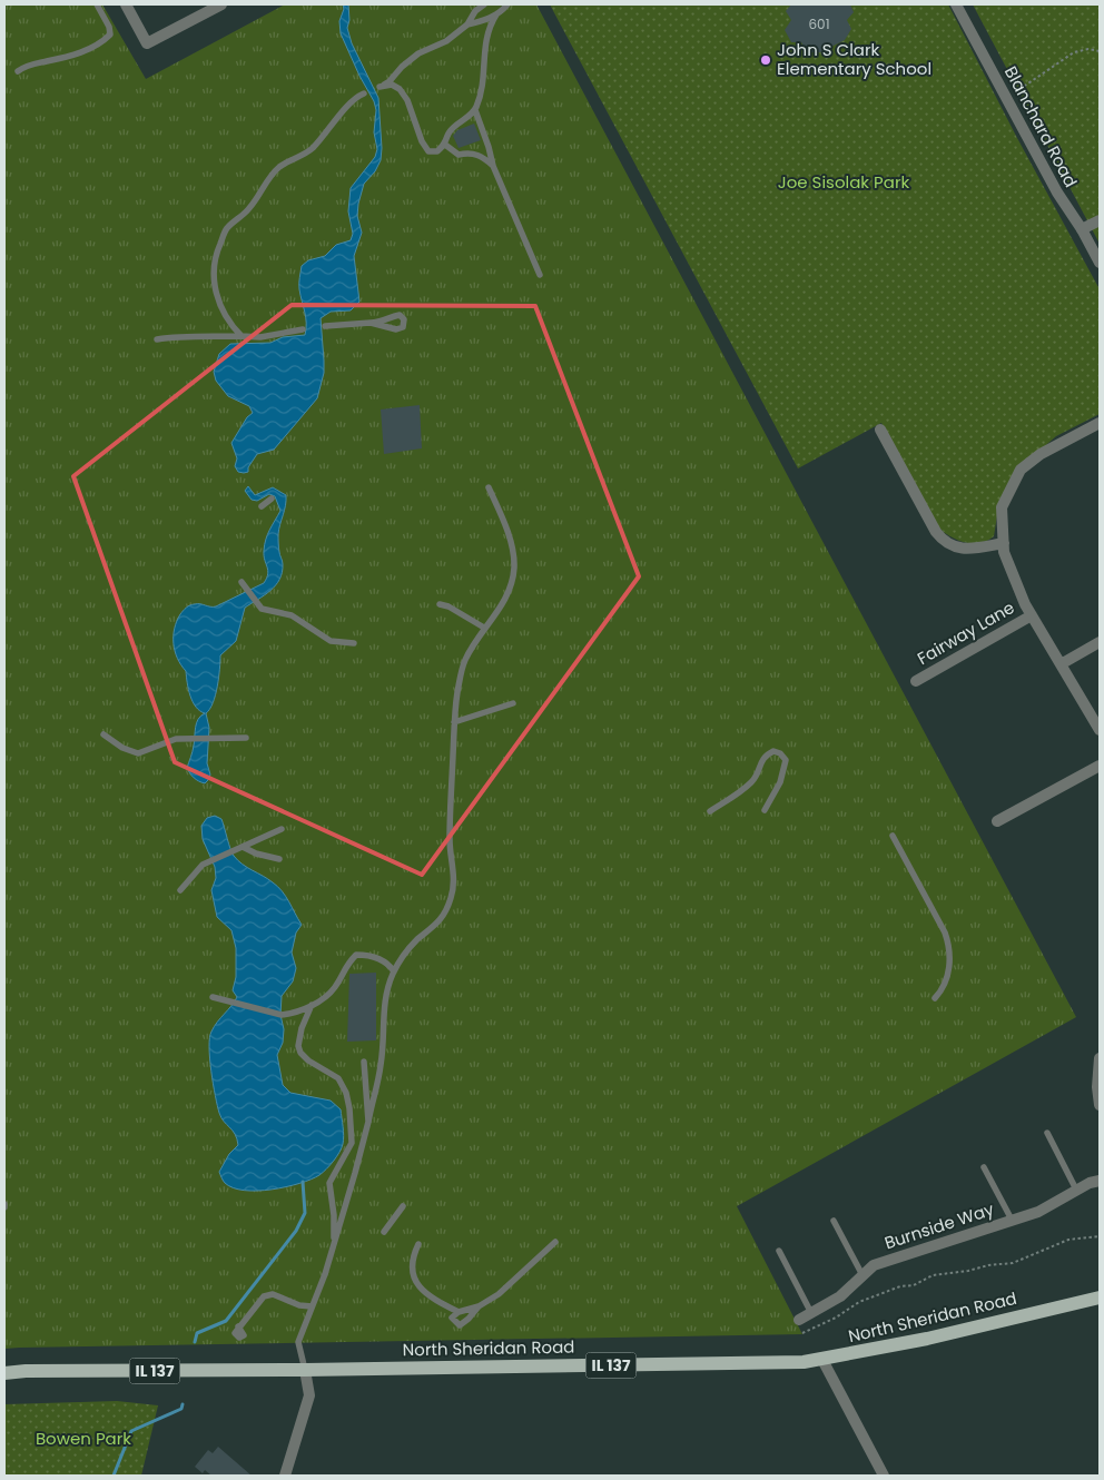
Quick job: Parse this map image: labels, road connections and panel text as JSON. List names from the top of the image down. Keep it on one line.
{"streets":{"main road":["North Sheridan Road","IL 137"],"street":["Blanchard Road","Fairway Lane","Burnside Way"]},"parks":["Joe Sisolak Park","Bowen Park"],"places":["John S Clark Elementary School"],"house_numbers":["601"]}
